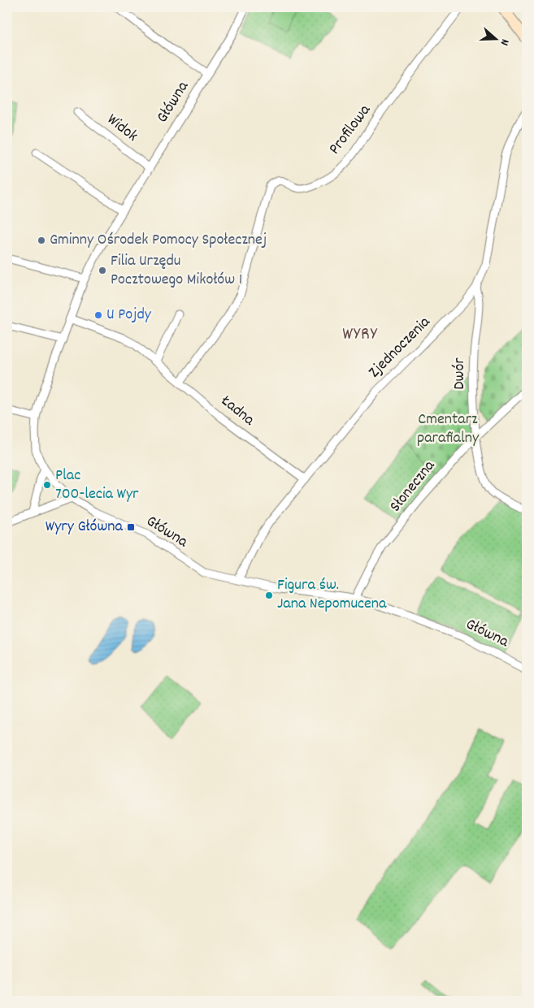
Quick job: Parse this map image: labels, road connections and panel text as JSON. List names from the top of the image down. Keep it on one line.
{"streets":{"street":["Główna","Widok","Profilowa","Zjednoczenia","Dwór","Ładna","Słoneczna"]},"crossings":[["Główna","Widok"],["Główna","Zjednoczenia"],["Główna","Ładna"],["Główna","Słoneczna"],["Profilowa","Ładna"],["Zjednoczenia","Dwór"],["Zjednoczenia","Ładna"],["Dwór","Słoneczna"]],"districts":["WYRY"],"parks":["Cmentarz parafialny"],"places":{"other":["Gminny Ośrodek Pomocy Społecznej","Filia Urzędu Pocztowego Mikołów 1","U Pojdy","Plac 700-lecia Wyr","Figura św. Jana Nepomucena"],"transit":["Wyry Główna"]},"north":"right"}
